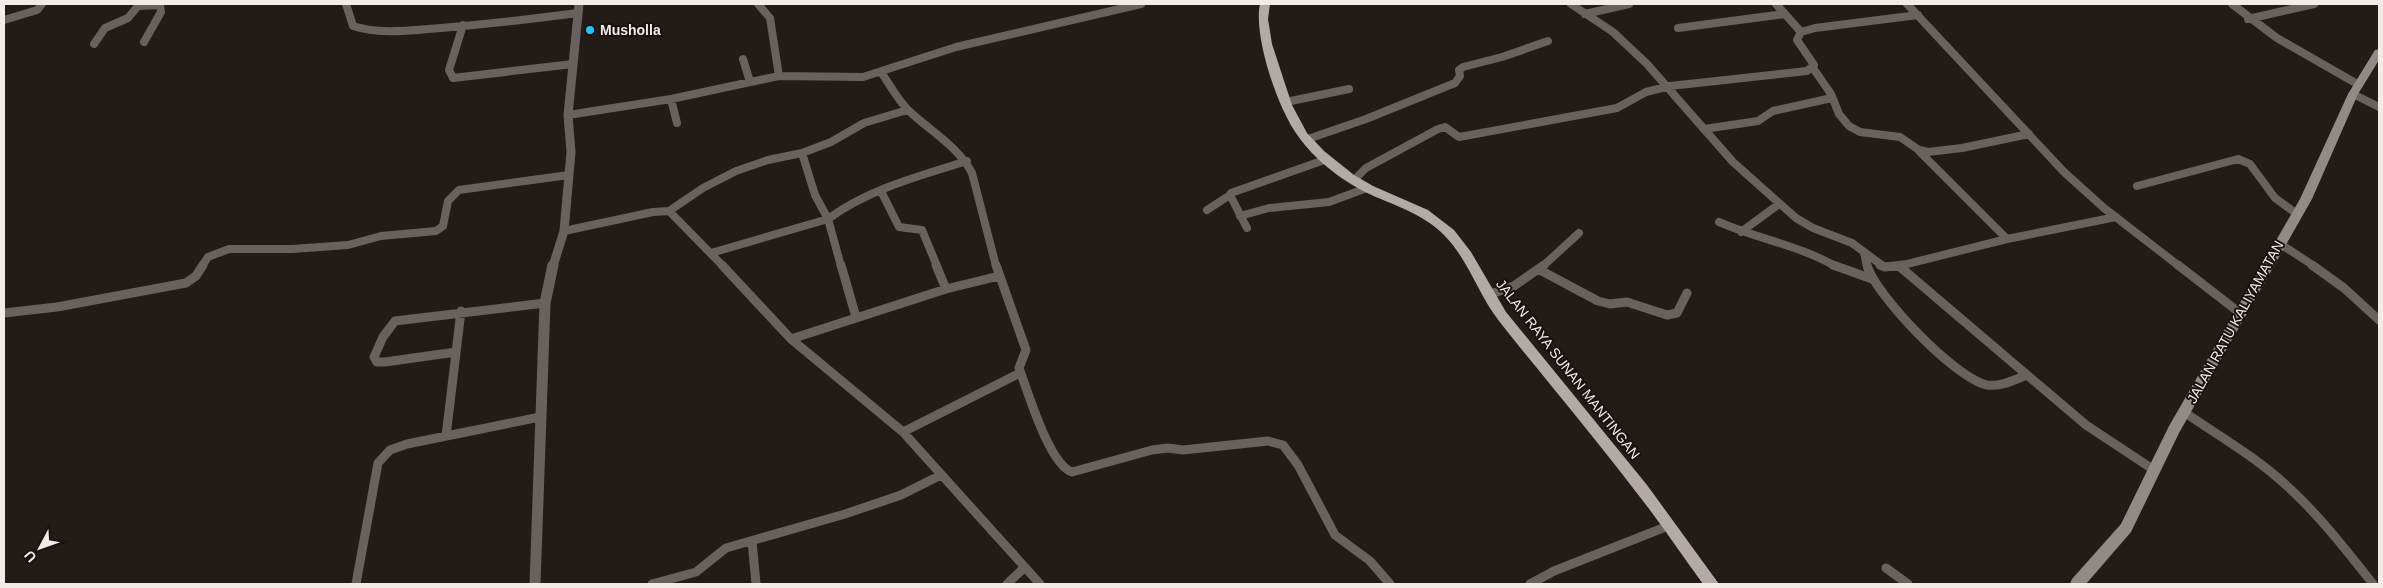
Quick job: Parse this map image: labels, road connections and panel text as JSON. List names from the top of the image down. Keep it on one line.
{"streets":{"main road":["JALAN RATU KALIYAMATAN","JALAN RAYA SUNAN MANTINGAN"]},"places":["Musholla"],"north":"bottom left"}
